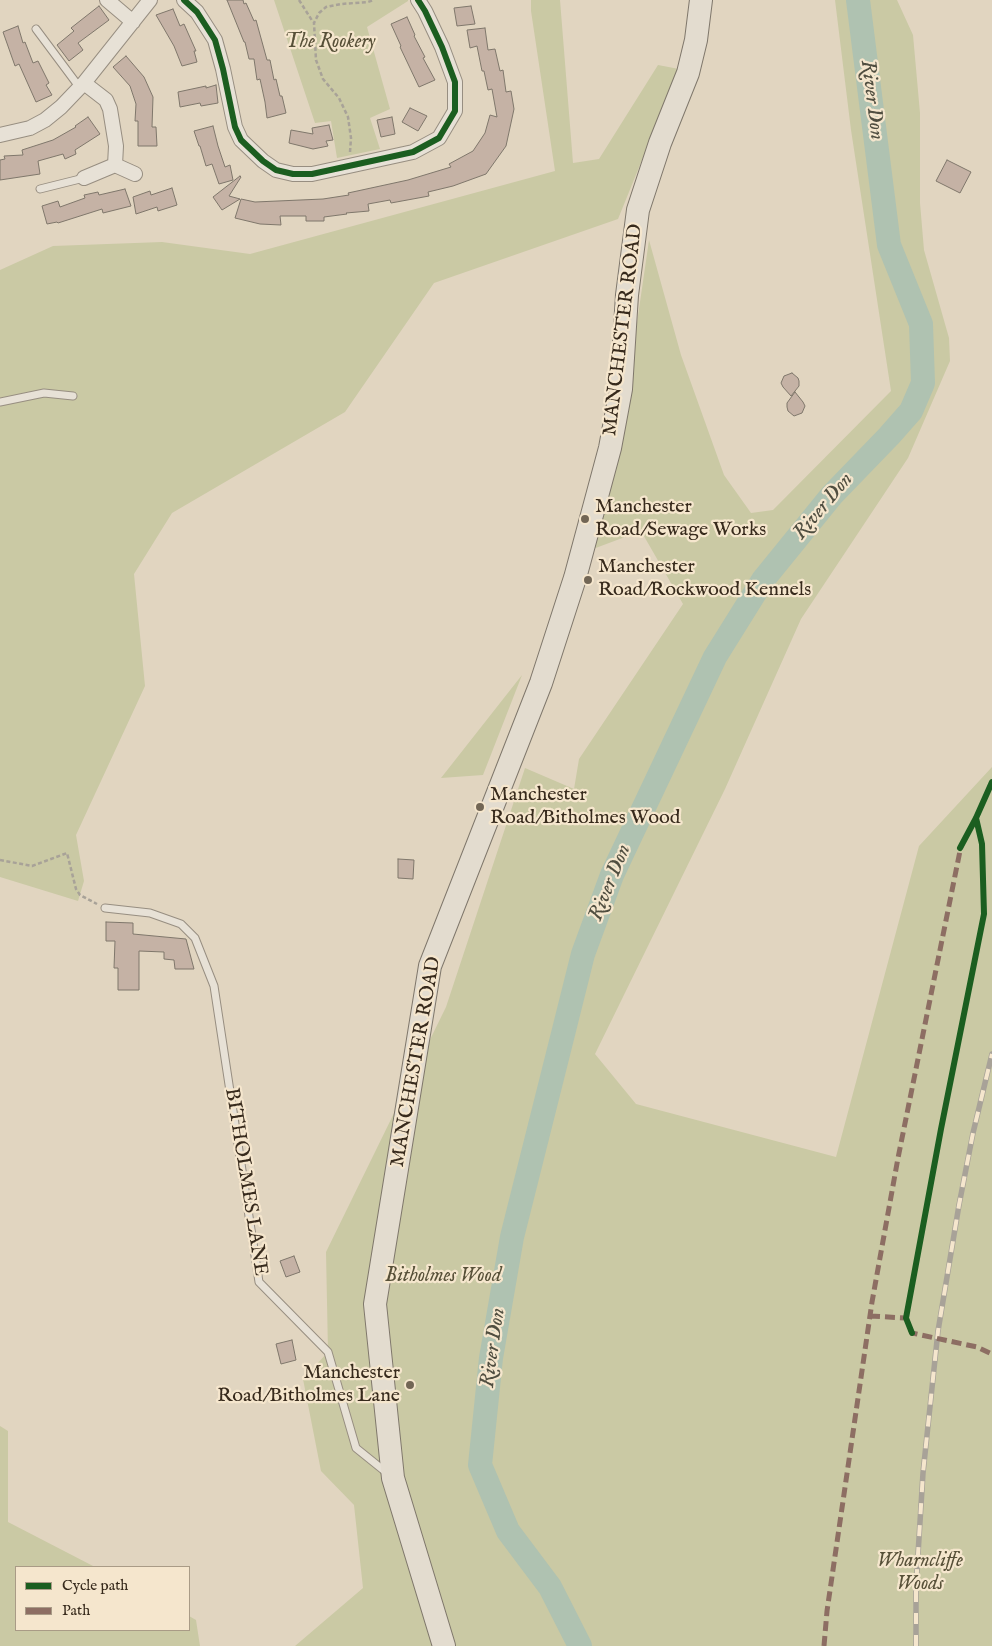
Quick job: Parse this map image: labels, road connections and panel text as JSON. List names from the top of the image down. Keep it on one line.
{"streets":{"main road":["MANCHESTER ROAD"],"lane":["BITHOLMES LANE"]},"crossings":[["MANCHESTER ROAD","BITHOLMES LANE"]],"water":["River Don"],"parks":["The Rookery","Bitholmes Wood","Wharncliffe Woods"],"places":["Manchester Road/Sewage Works","Manchester Road/Rockwood Kennels","Manchester Road/Bitholmes Wood","Manchester Road/Bitholmes Lane"],"legend":["Cycle path","Path"]}
